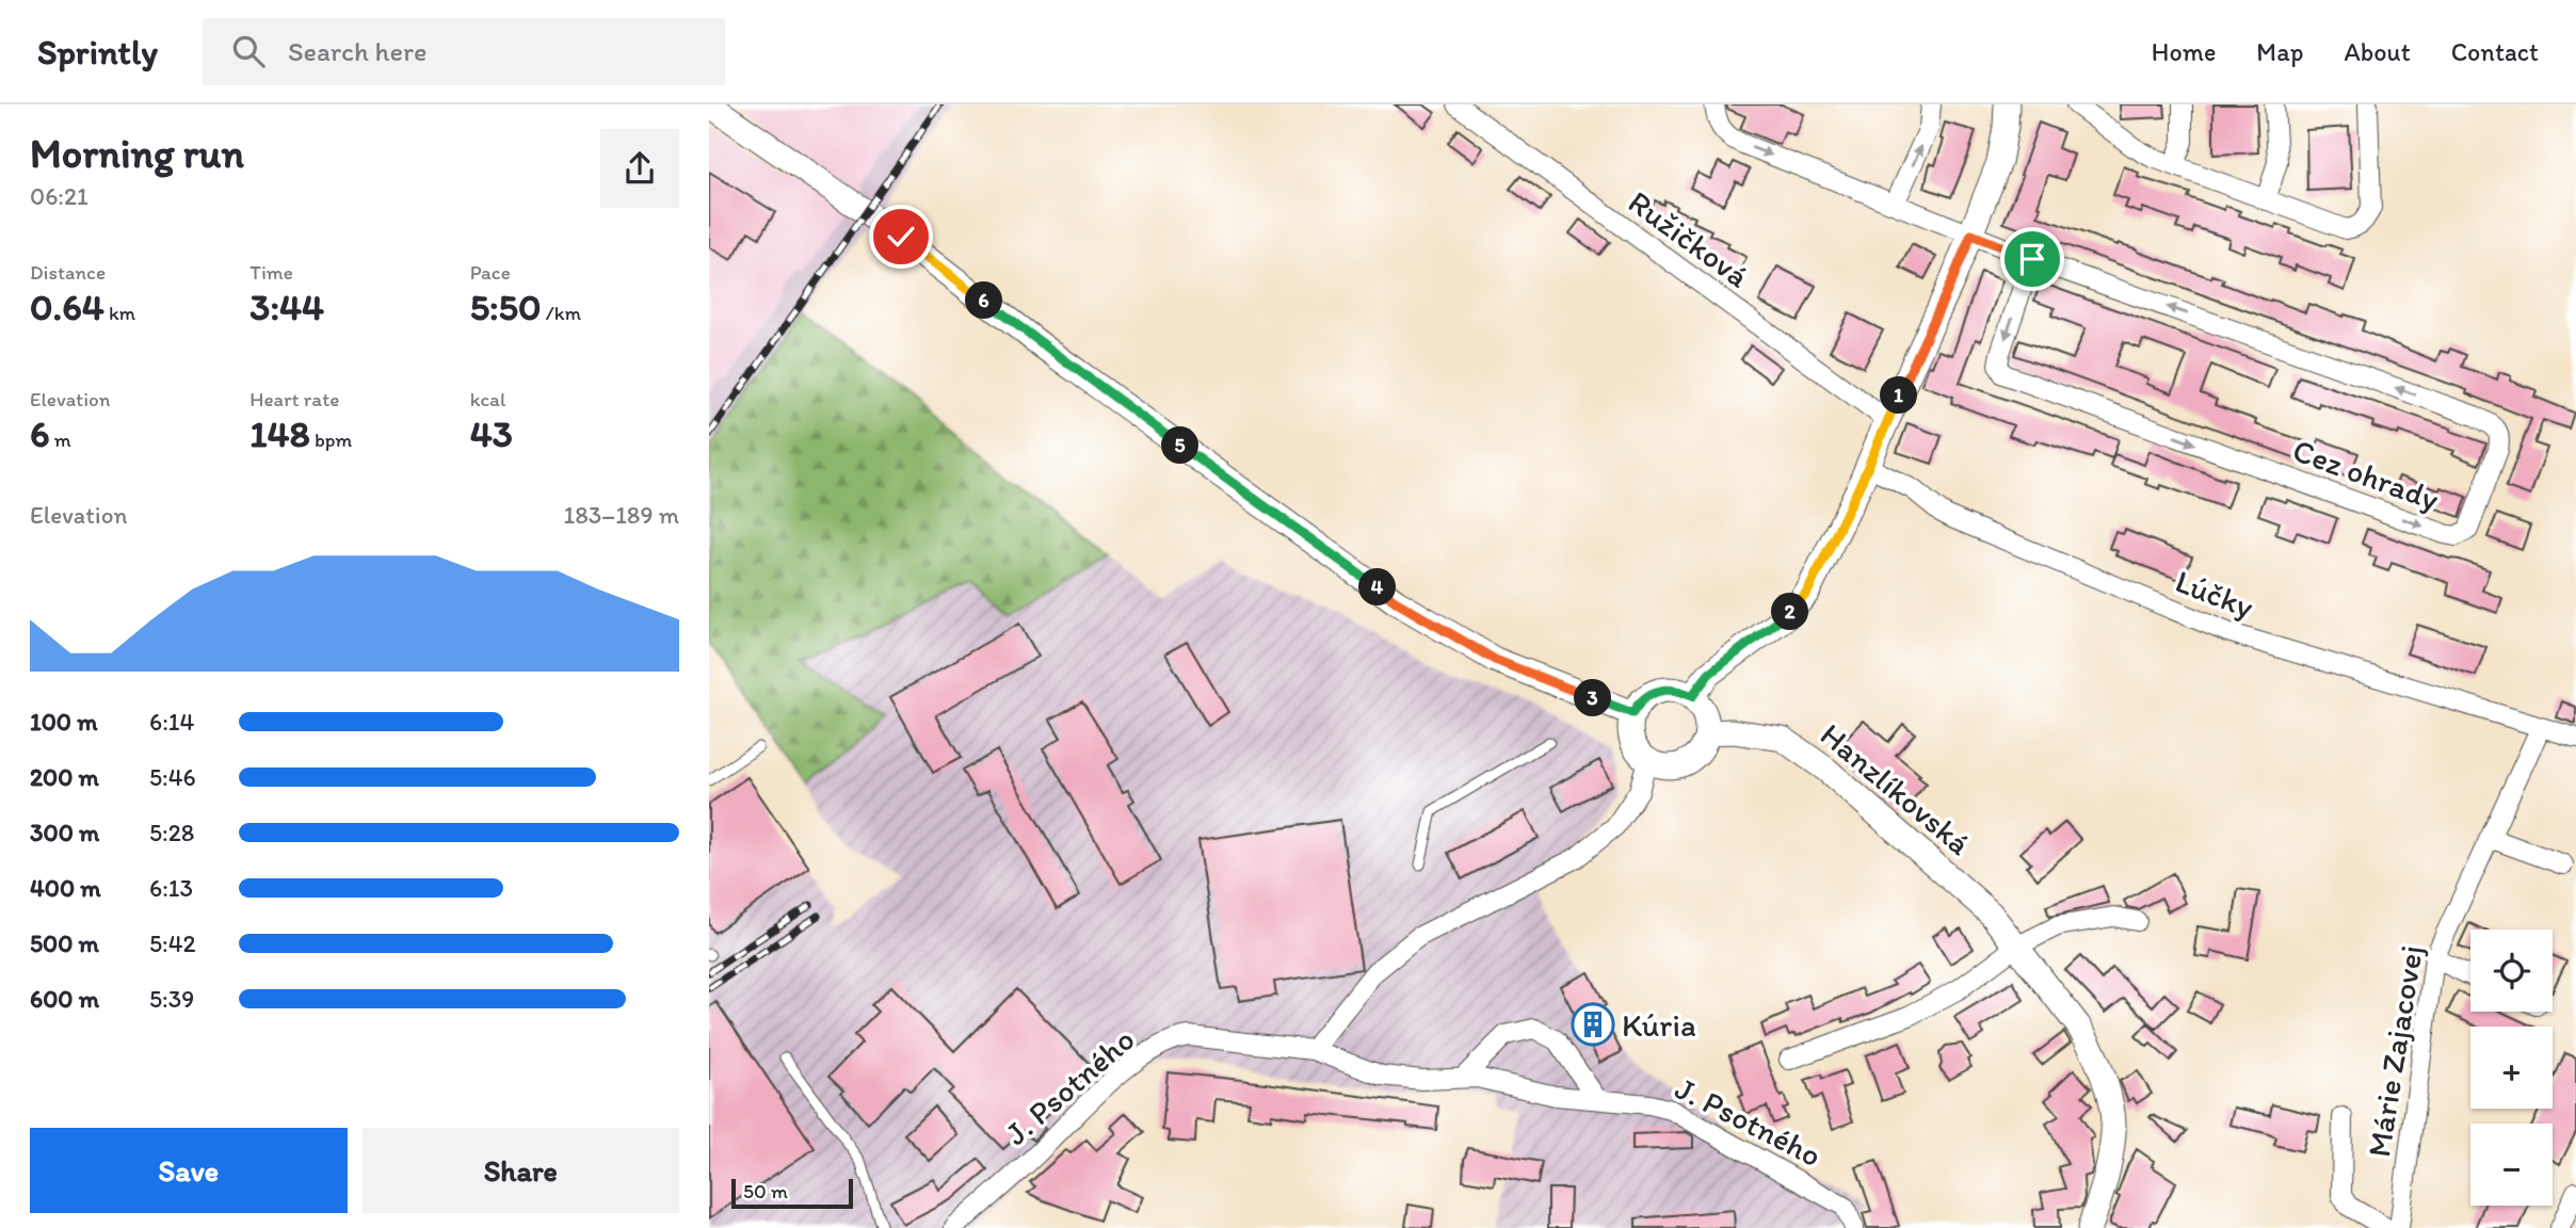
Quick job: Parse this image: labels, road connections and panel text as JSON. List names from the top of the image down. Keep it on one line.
{"streets":{"street":["Ružičková","Cez ohrady","Lúčky","Hanzlíkovská","Márie Zajacovej","J. Psotného"]},"crossings":[["Lúčky","Márie Zajacovej"]],"places":{"building":["Kúria"]},"scale_bar":"50 m","page":{"header":"Sprintly","search":"Search here","nav":["Home","Map","About","Contact"],"heading":["Morning run","06:21"],"stats":[["Distance","0.64 km"],["Time","3:44"],["Pace","5:50 /km"],["Elevation","6 m"],["Heart rate","148 bpm"],["kcal","43"]],"pins":["6","1","5","4","2","3"],"chart":["Elevation","183–189 m"],"list":[{"name":"100 m","note":"6:14"},{"name":"200 m","note":"5:46"},{"name":"300 m","note":"5:28"},{"name":"400 m","note":"6:13"},{"name":"500 m","note":"5:42"},{"name":"600 m","note":"5:39"}],"map_buttons":["+","−"],"buttons":["Save","Share"],"scale":"50 m"}}
